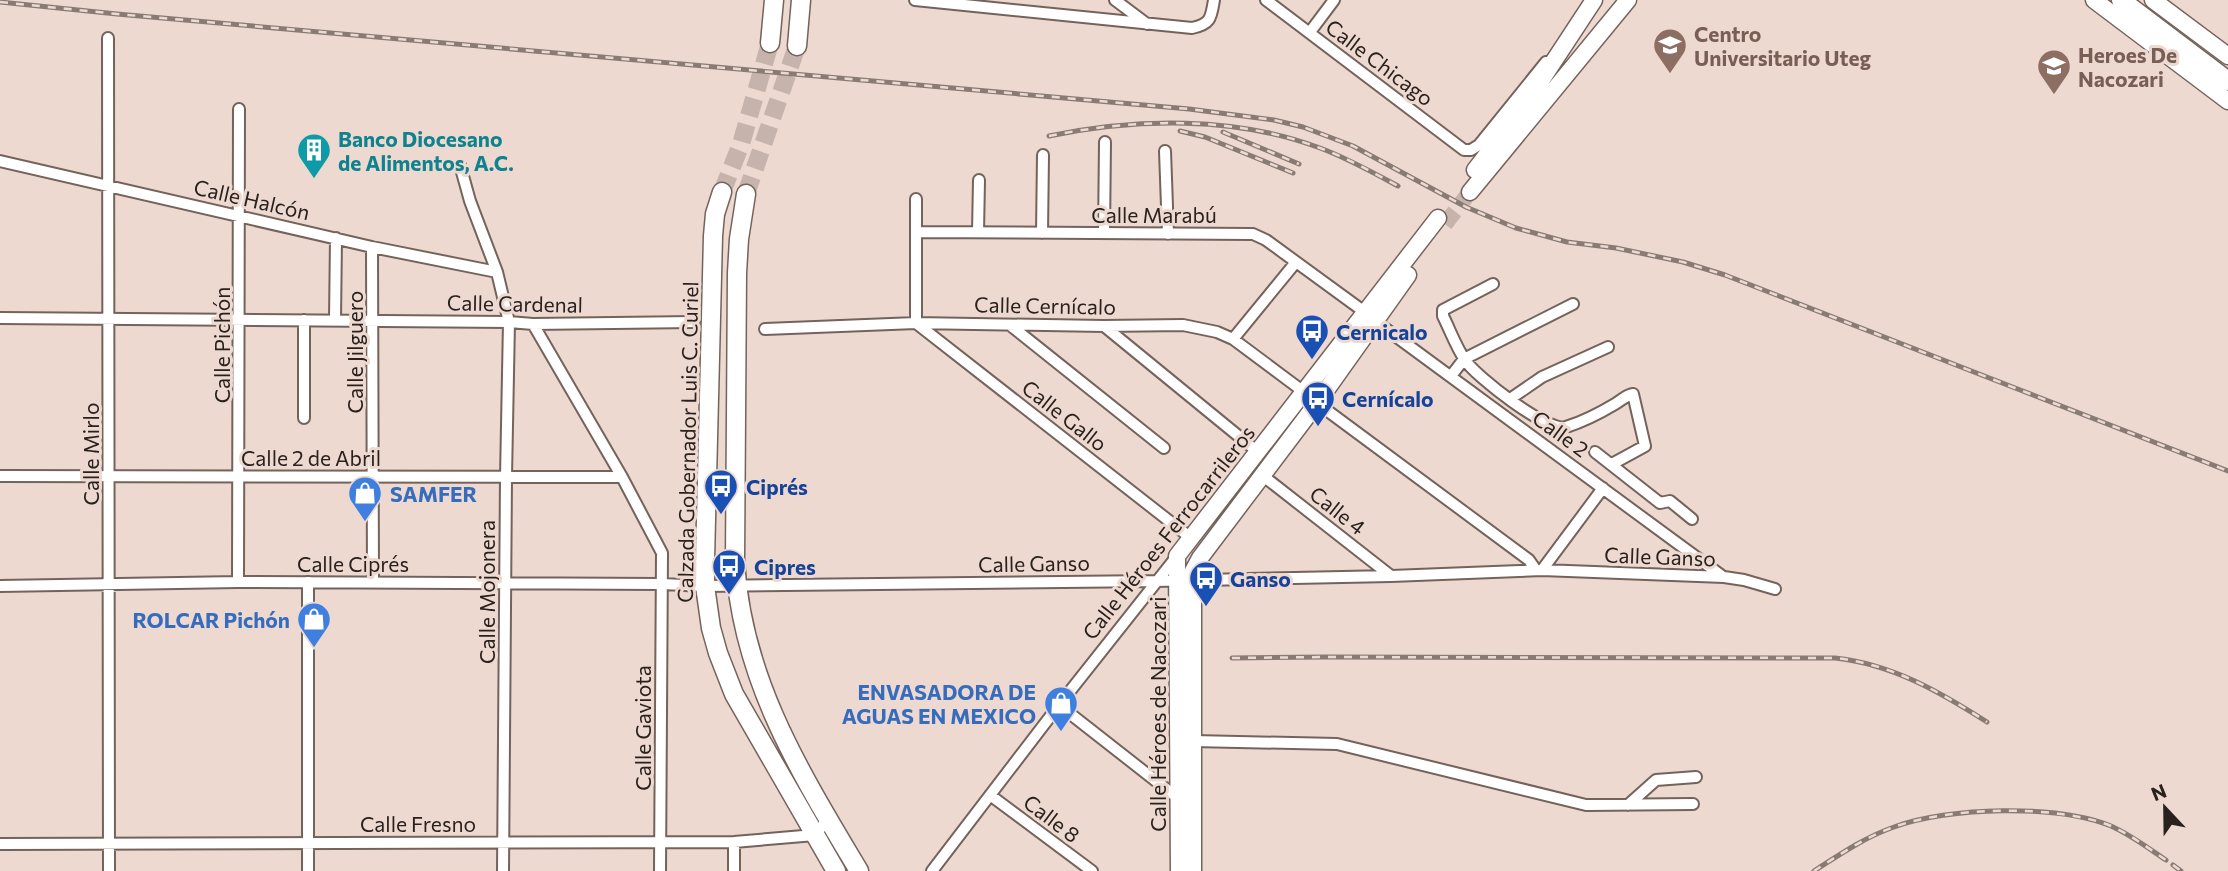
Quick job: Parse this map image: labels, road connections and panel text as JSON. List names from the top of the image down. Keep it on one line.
{"streets":{"main road":["Calzada Gobernador Luis C. Curiel","Calle Héroes Ferrocarrileros","Calle Héroes de Nacozari"],"street":["Calle Chicago","Calle Halcón","Calle Marabú","Calle Cardenal","Calle Cernícalo","Calle Pichón","Calle Jilguero","Calle Gallo","Calle 2","Calle Mirlo","Calle 2 de Abril","Calle 4","Calle Ganso","Calle Ciprés","Calle Mojonera","Calle Gaviota","Calle 8","Calle Fresno"]},"crossings":[["Calle Halcón","Calle Pichón"],["Calle Halcón","Calle Jilguero"],["Calle Halcón","Calle Mirlo"],["Calle Halcón","Calle Mojonera"],["Calle Marabú","Calle 2"],["Calle Marabú","Calle Héroes Ferrocarrileros"],["Calle Cardenal","Calle Pichón"],["Calle Cardenal","Calle Jilguero"],["Calle Cardenal","Calle Mirlo"],["Calle Cardenal","Calle Mojonera"],["Calle Cardenal","Calle Gaviota"],["Calle Cernícalo","Calle Gallo"],["Calle Cernícalo","Calle Héroes Ferrocarrileros"],["Calle Cernícalo","Calle Ganso"],["Calle Pichón","Calle 2 de Abril"],["Calle Pichón","Calle Ciprés"],["Calle Jilguero","Calle 2 de Abril"],["Calle Jilguero","Calle Ciprés"],["Calle Gallo","Calle Héroes Ferrocarrileros"],["Calle 2","Calle Héroes Ferrocarrileros"],["Calle 2","Calle Ganso"],["Calzada Gobernador Luis C. Curiel","Calle Ganso"],["Calzada Gobernador Luis C. Curiel","Calle Ciprés"],["Calzada Gobernador Luis C. Curiel","Calle Fresno"],["Calle Mirlo","Calle 2 de Abril"],["Calle Mirlo","Calle Ciprés"],["Calle Mirlo","Calle Fresno"],["Calle 2 de Abril","Calle Mojonera"],["Calle 2 de Abril","Calle Gaviota"],["Calle 4","Calle Héroes Ferrocarrileros"],["Calle 4","Calle Ganso"],["Calle Héroes Ferrocarrileros","Calle Ganso"],["Calle Héroes Ferrocarrileros","Calle Héroes de Nacozari"],["Calle Héroes Ferrocarrileros","Calle 8"],["Calle Ganso","Calle Ciprés"],["Calle Ganso","Calle Héroes de Nacozari"],["Calle Ciprés","Calle Mojonera"],["Calle Ciprés","Calle Gaviota"],["Calle Mojonera","Calle Fresno"],["Calle Gaviota","Calle Fresno"]],"places":{"school or university":["Centro Universitario Uteg","Heroes De Nacozari"],"building":["Banco Diocesano de Alimentos, A.C."],"bus stop":["Cernicalo","Cernícalo","Ciprés","Cipres","Ganso"],"shop":["SAMFER","ROLCAR Pichón","ENVASADORA DE AGUAS EN MEXICO"]},"north":"top"}
